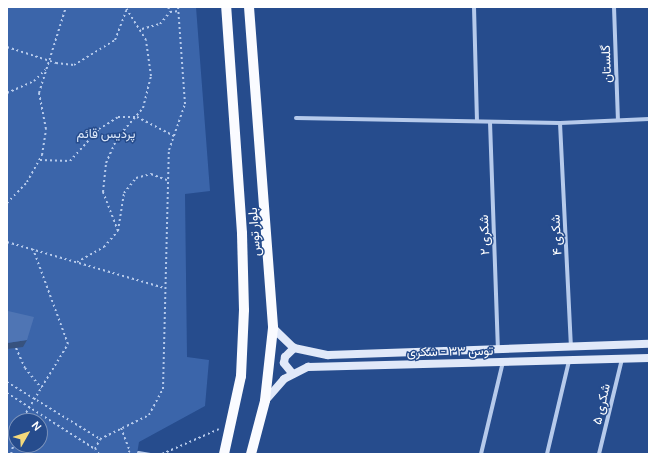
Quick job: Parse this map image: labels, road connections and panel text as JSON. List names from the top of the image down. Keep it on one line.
{"streets":{"main road":["بلوار توس"],"street":["گلستان","شکری ۲","شکری ۴","توس ۳۳ - شکری","شکری ۵"]},"crossings":[["شکری ۲","توس ۳۳ - شکری"],["شکری ۴","توس ۳۳ - شکری"],["توس ۳۳ - شکری","شکری ۵"]],"parks":["پردیس قائم"],"north":"top right"}
